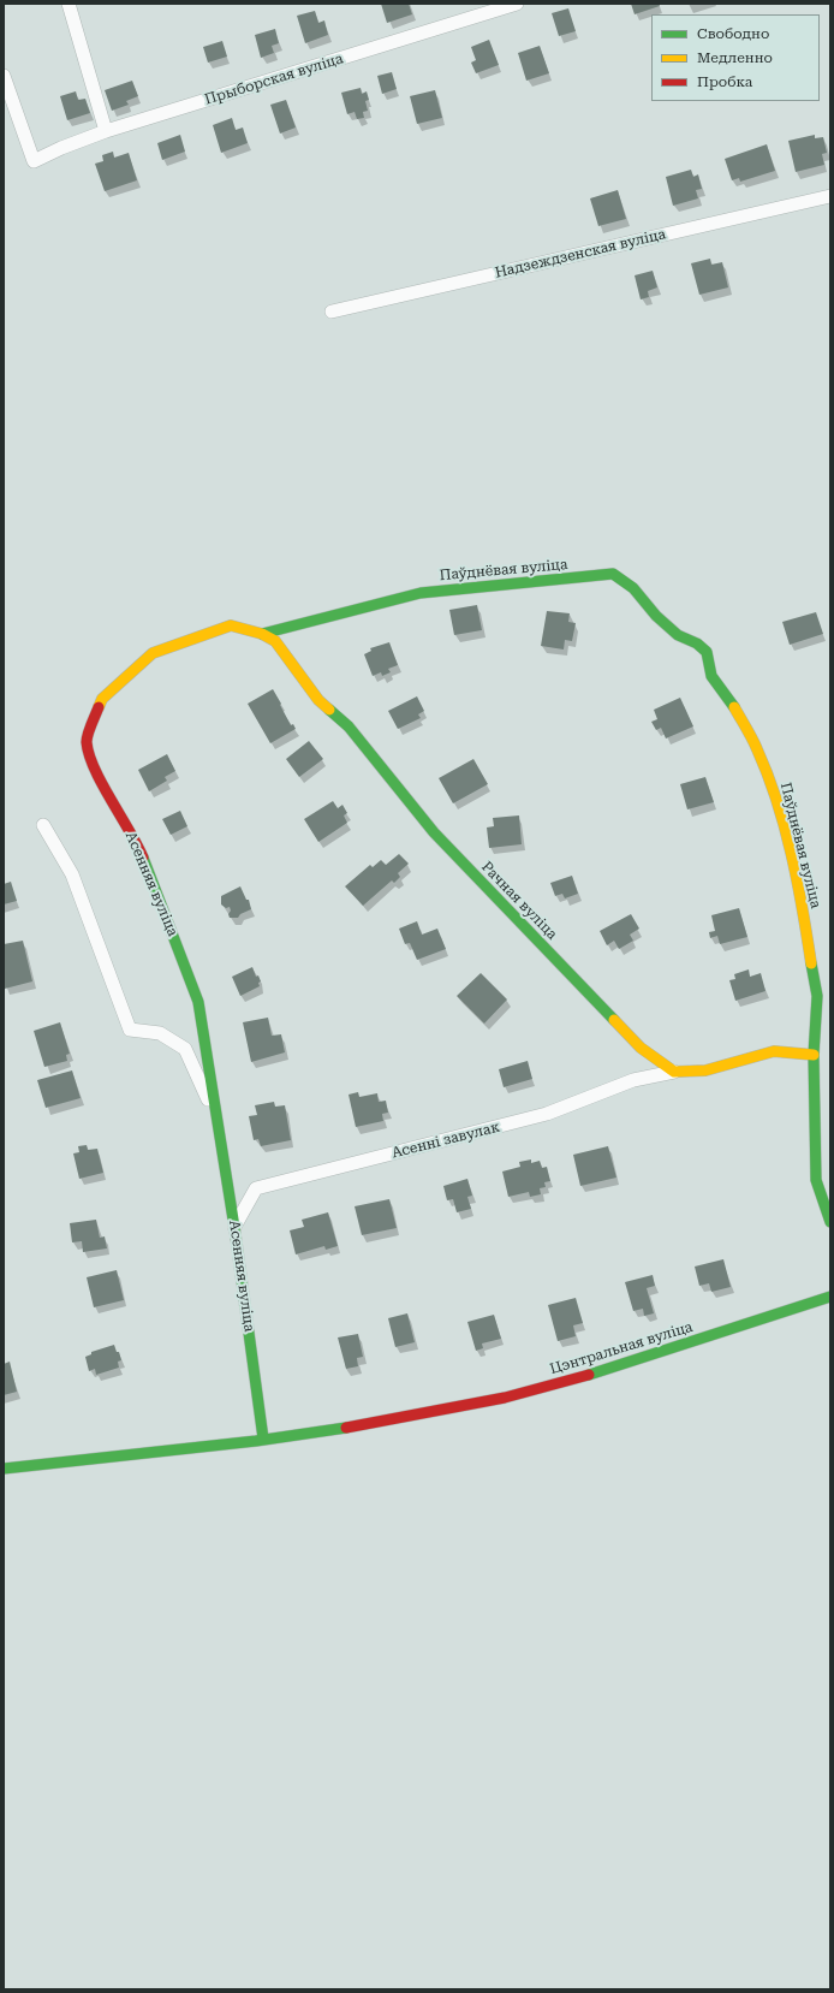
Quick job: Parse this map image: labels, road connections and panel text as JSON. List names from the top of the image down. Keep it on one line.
{"streets":{"street":["Прыборская вуліца","Надзеждзенская вуліца","Паўднёвая вуліца","Асенняя вуліца","Рачная вуліца","Асенні завулак","Цэнтральная вуліца"]},"crossings":[["Паўднёвая вуліца","Асенняя вуліца"],["Паўднёвая вуліца","Рачная вуліца"],["Асенняя вуліца","Рачная вуліца"],["Асенняя вуліца","Асенні завулак"],["Асенняя вуліца","Цэнтральная вуліца"],["Рачная вуліца","Асенні завулак"]],"legend":["Свободно","Медленно","Пробка"]}
